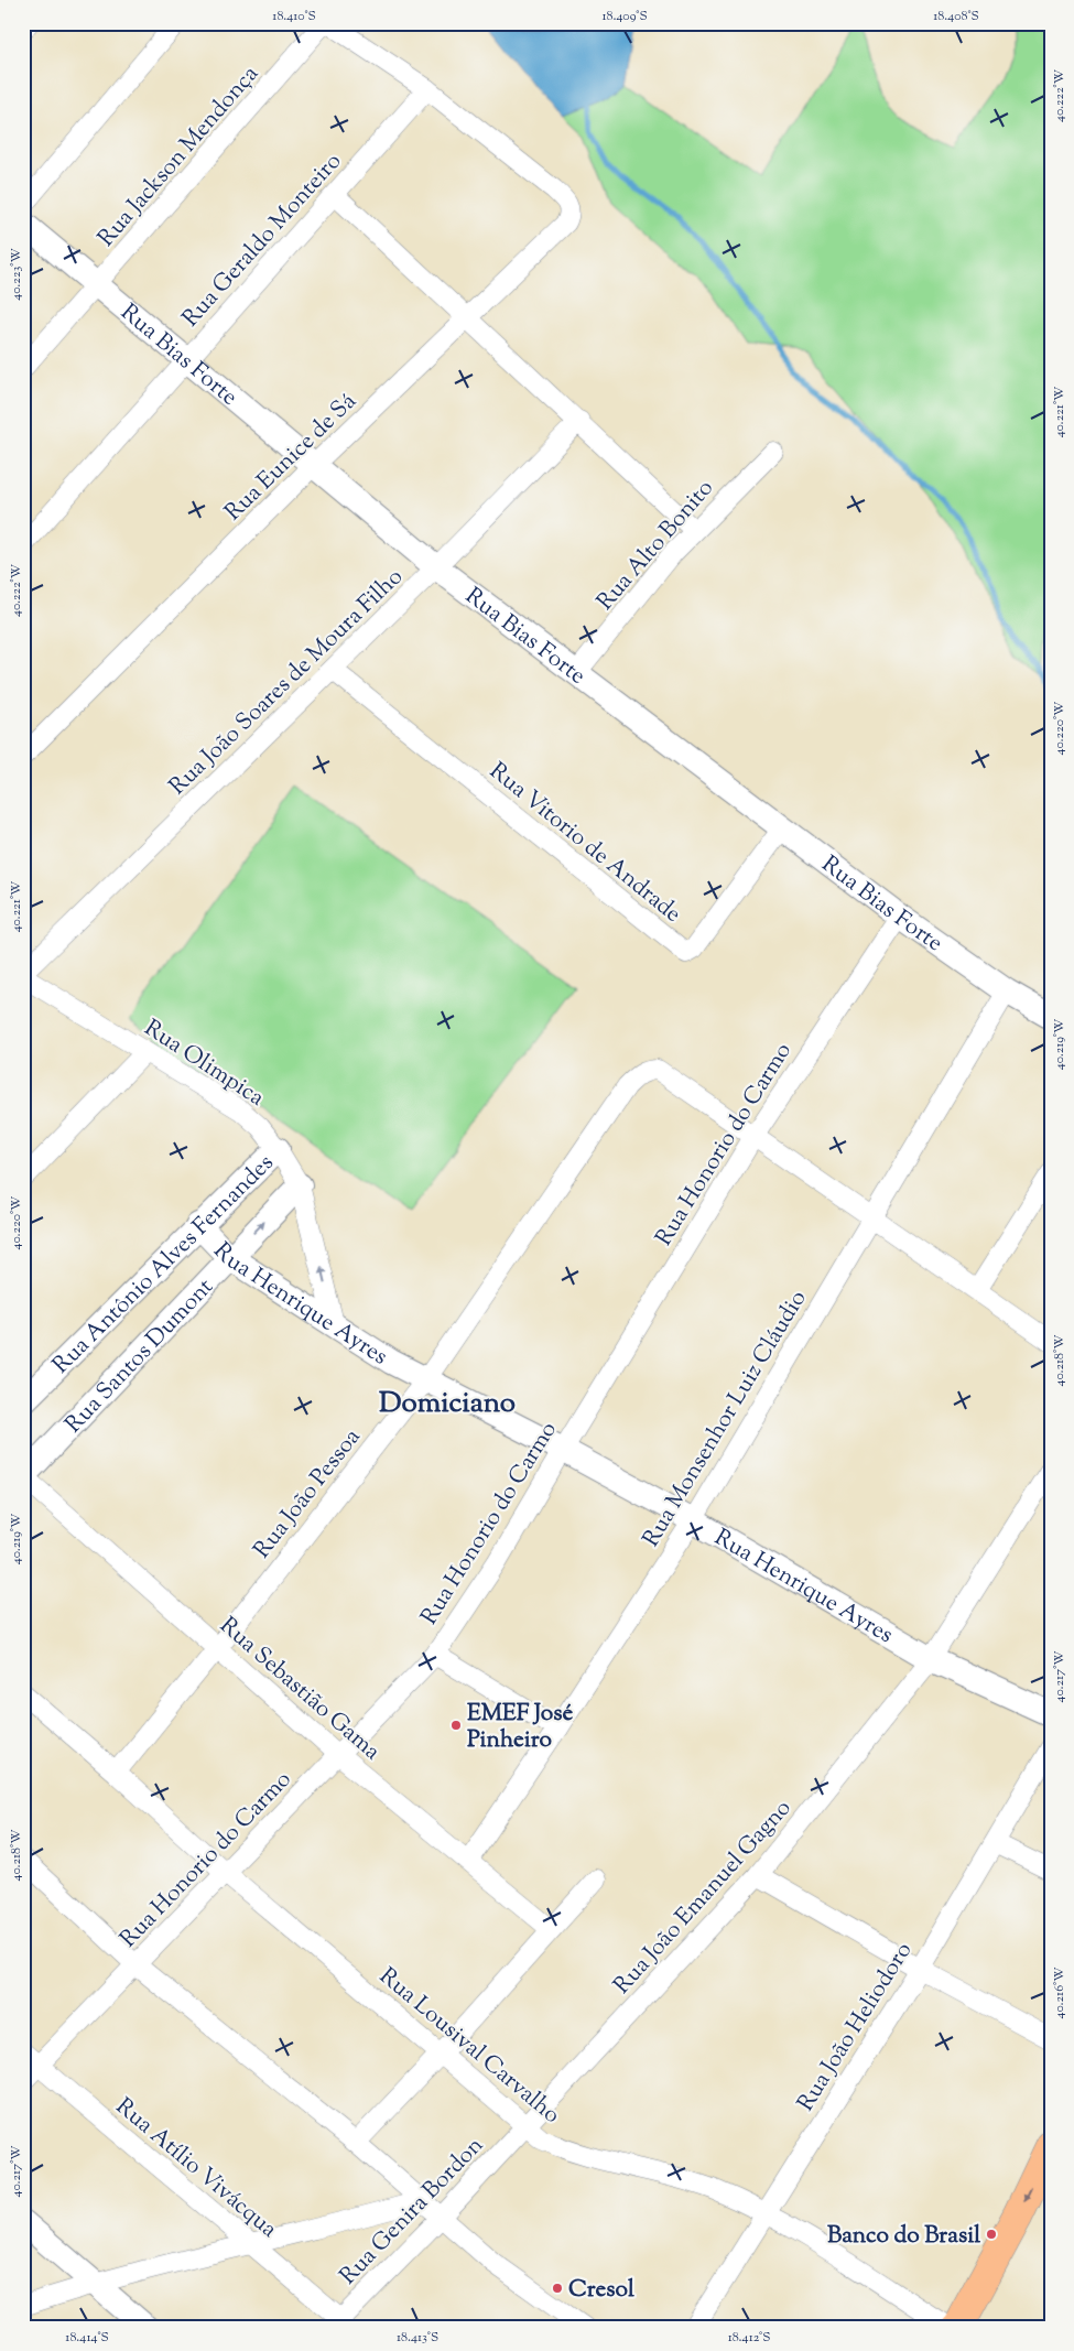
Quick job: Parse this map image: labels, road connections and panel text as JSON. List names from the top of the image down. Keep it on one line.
{"streets":{"street":["Rua Jackson Mendonça","Rua Geraldo Monteiro","Rua Bias Forte","Rua Eunice de Sá","Rua Alto Bonito","Rua João Soares de Moura Filho","Rua Vitorio de Andrade","Rua Olimpica","Rua Honorio do Carmo","Rua Antônio Alves Fernandes","Rua Henrique Ayres","Rua Santos Dumont","Rua Monsenhor Luiz Cláudio","Rua João Pessoa","Rua Sebastião Gama","Rua João Emanuel Gagno","Rua João Heliodoro","Rua Lousival Carvalho","Rua Atílio Vivácqua","Rua Genira Bordon"]},"crossings":[["Rua Jackson Mendonça","Rua Bias Forte"],["Rua Geraldo Monteiro","Rua Bias Forte"],["Rua Geraldo Monteiro","Rua Eunice de Sá"],["Rua Bias Forte","Rua Eunice de Sá"],["Rua Bias Forte","Rua Alto Bonito"],["Rua Bias Forte","Rua João Soares de Moura Filho"],["Rua Bias Forte","Rua Vitorio de Andrade"],["Rua Bias Forte","Rua Honorio do Carmo"],["Rua Bias Forte","Rua Monsenhor Luiz Cláudio"],["Rua João Soares de Moura Filho","Rua Vitorio de Andrade"],["Rua Olimpica","Rua Antônio Alves Fernandes"],["Rua Olimpica","Rua Henrique Ayres"],["Rua Olimpica","Rua Santos Dumont"],["Rua Honorio do Carmo","Rua Henrique Ayres"],["Rua Honorio do Carmo","Rua João Pessoa"],["Rua Honorio do Carmo","Rua Sebastião Gama"],["Rua Honorio do Carmo","Rua Lousival Carvalho"],["Rua Honorio do Carmo","Rua Atílio Vivácqua"],["Rua Antônio Alves Fernandes","Rua Henrique Ayres"],["Rua Henrique Ayres","Rua Santos Dumont"],["Rua Henrique Ayres","Rua Monsenhor Luiz Cláudio"],["Rua Henrique Ayres","Rua João Pessoa"],["Rua Henrique Ayres","Rua João Emanuel Gagno"],["Rua Santos Dumont","Rua Sebastião Gama"],["Rua Monsenhor Luiz Cláudio","Rua Sebastião Gama"],["Rua João Pessoa","Rua Sebastião Gama"],["Rua João Pessoa","Rua Lousival Carvalho"],["Rua João Emanuel Gagno","Rua Lousival Carvalho"],["Rua João Emanuel Gagno","Rua Genira Bordon"],["Rua João Heliodoro","Rua Lousival Carvalho"],["Rua Lousival Carvalho","Rua Genira Bordon"],["Rua Atílio Vivácqua","Rua Genira Bordon"]],"districts":["Domiciano"],"places":["EMEF José Pinheiro","Banco do Brasil","Cresol"],"coordinates":["18.410°S","18.409°S","18.408°S","40.222°W","40.223°W","40.221°W","40.220°W","40.219°W","40.218°W","40.217°W","40.216°W","18.414°S","18.413°S","18.412°S"]}
